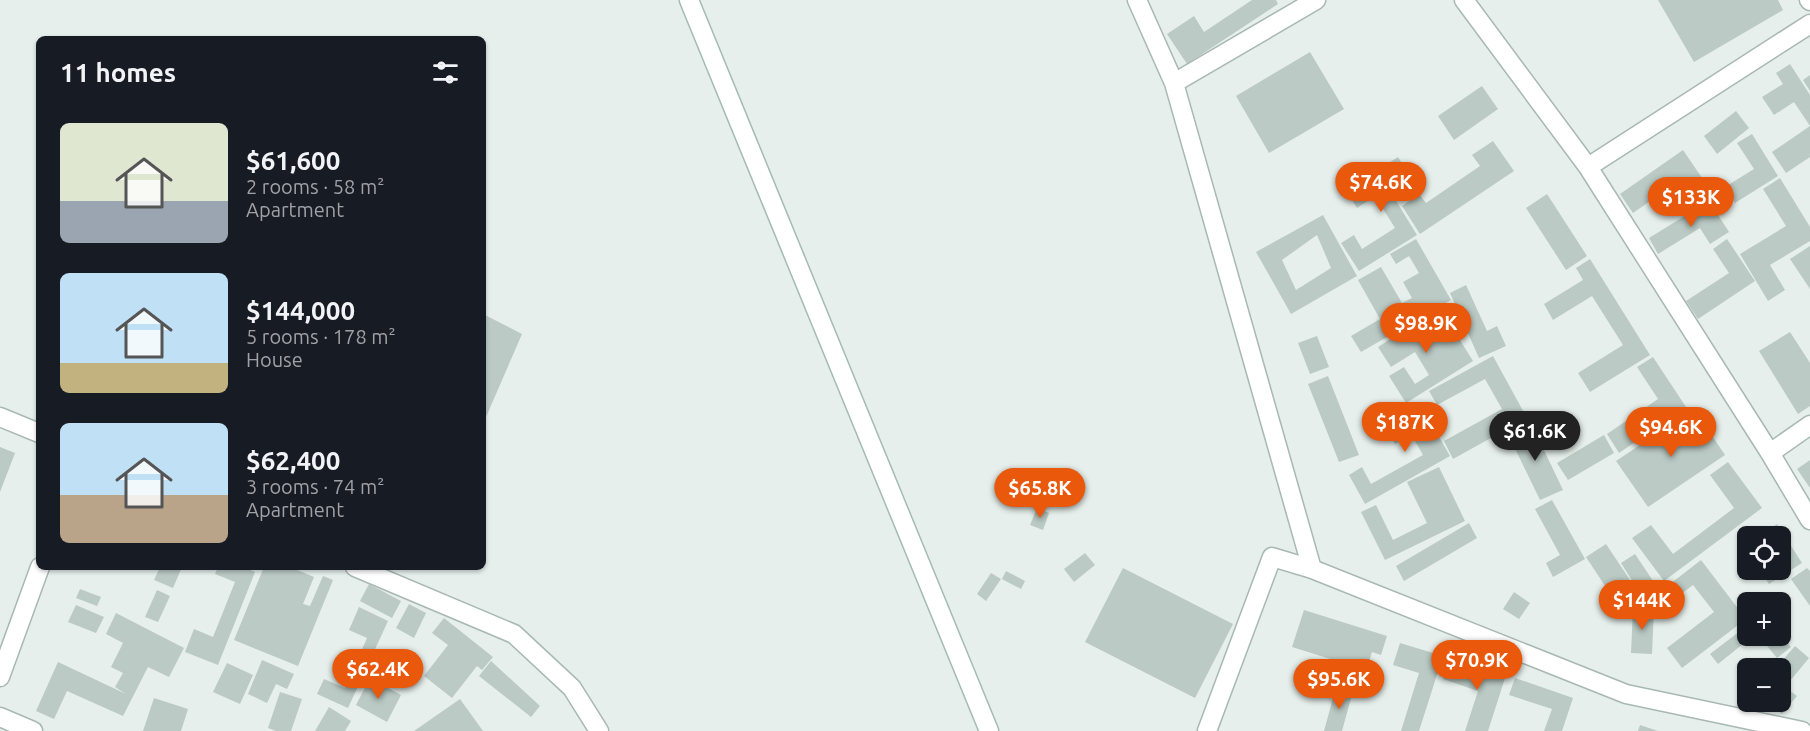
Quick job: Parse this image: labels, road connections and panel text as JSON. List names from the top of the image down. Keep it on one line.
{"page":{"heading":"11 homes","list":[{"name":"$61,600","note":"2 rooms · 58 m² · Apartment"},{"name":"$144,000","note":"5 rooms · 178 m² · House"},{"name":"$62,400","note":"3 rooms · 74 m² · Apartment"}],"price":["$74.6K","$133K","$98.9K","$187K","$94.6K","$61.6K","$65.8K","$144K","$70.9K","$62.4K","$95.6K"],"map_buttons":["+","−"]}}
